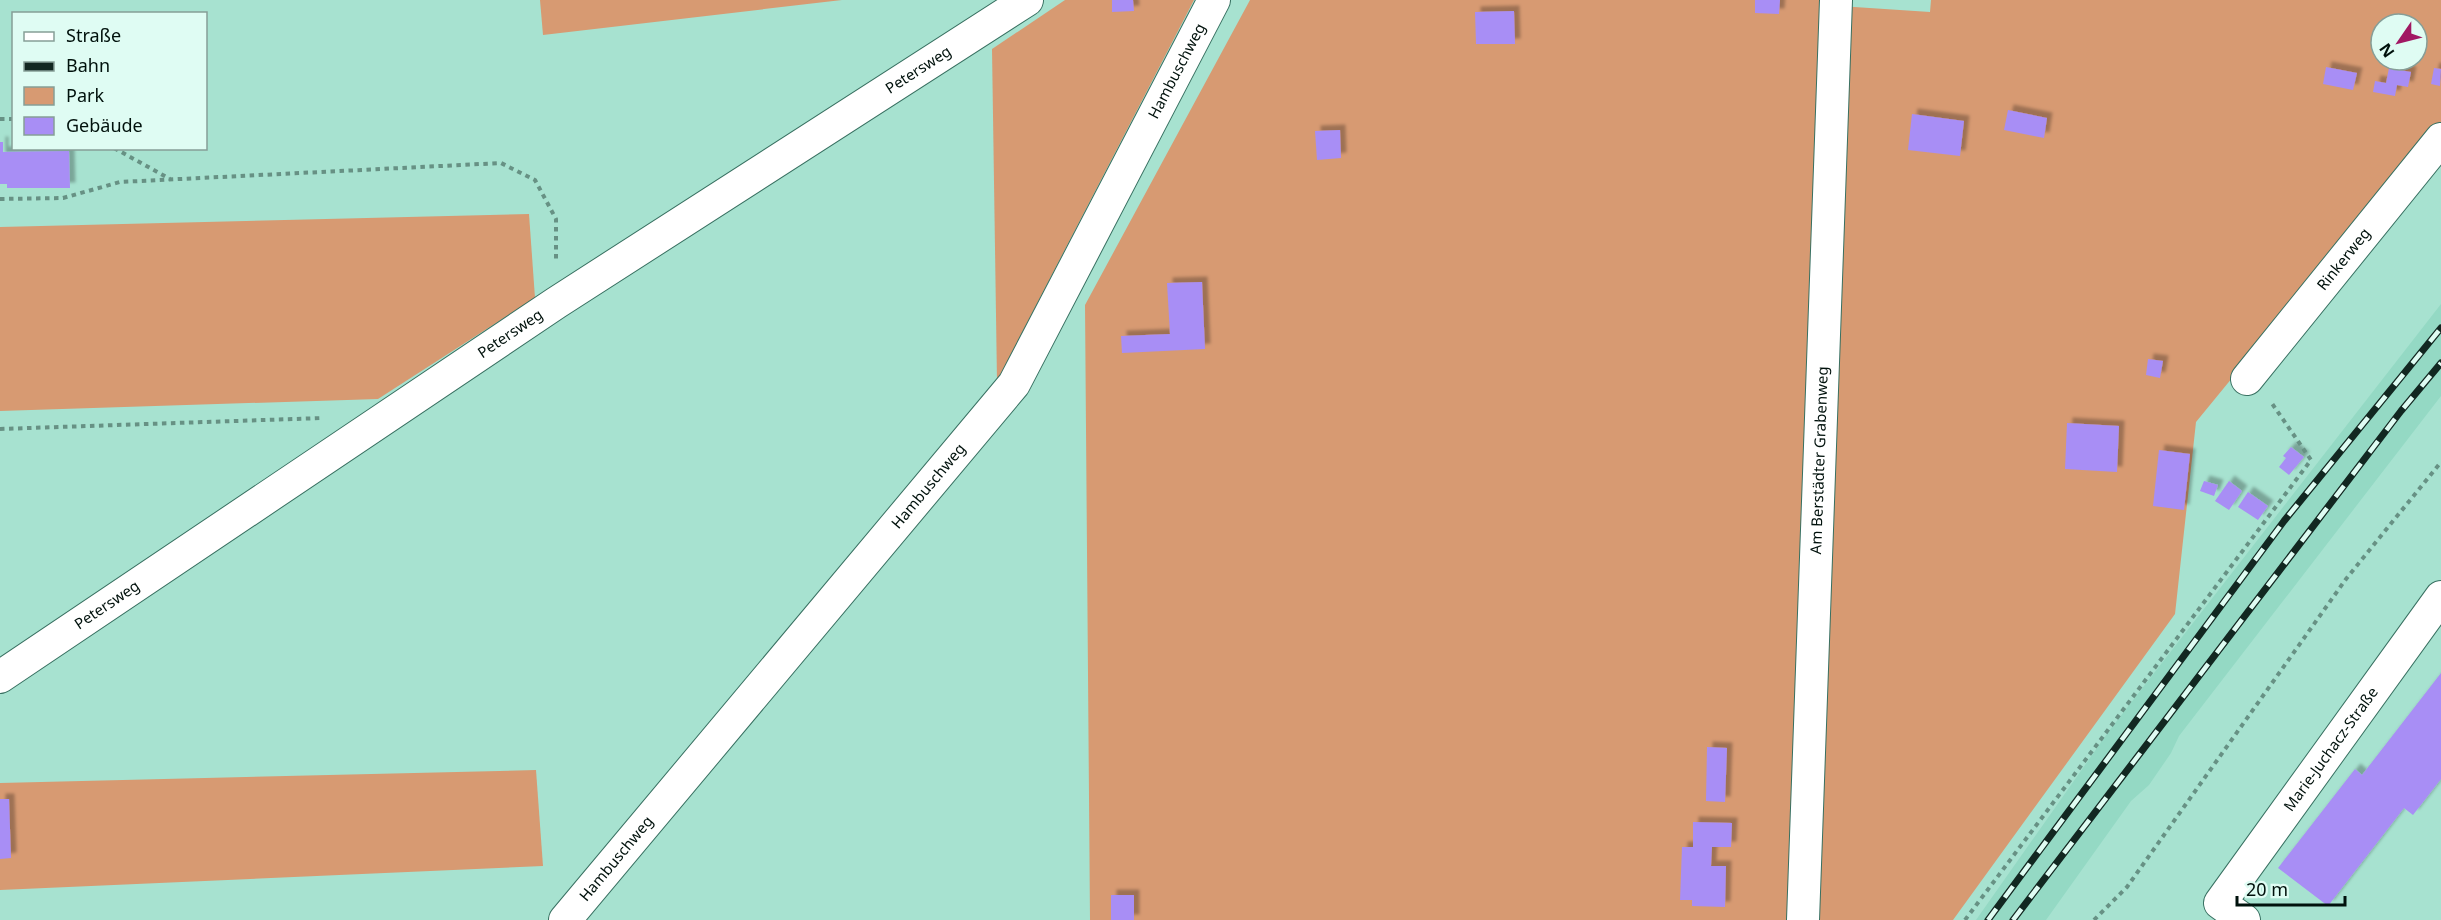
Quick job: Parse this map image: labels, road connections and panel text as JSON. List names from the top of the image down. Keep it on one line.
{"streets":{"street":["Petersweg","Hambuschweg","Rinkerweg","Am Berstädter Grabenweg","Marie-Juchacz-Straße"]},"legend":["Straße","Bahn","Park","Gebäude"],"scale_bar":"20 m","north":"bottom left"}
